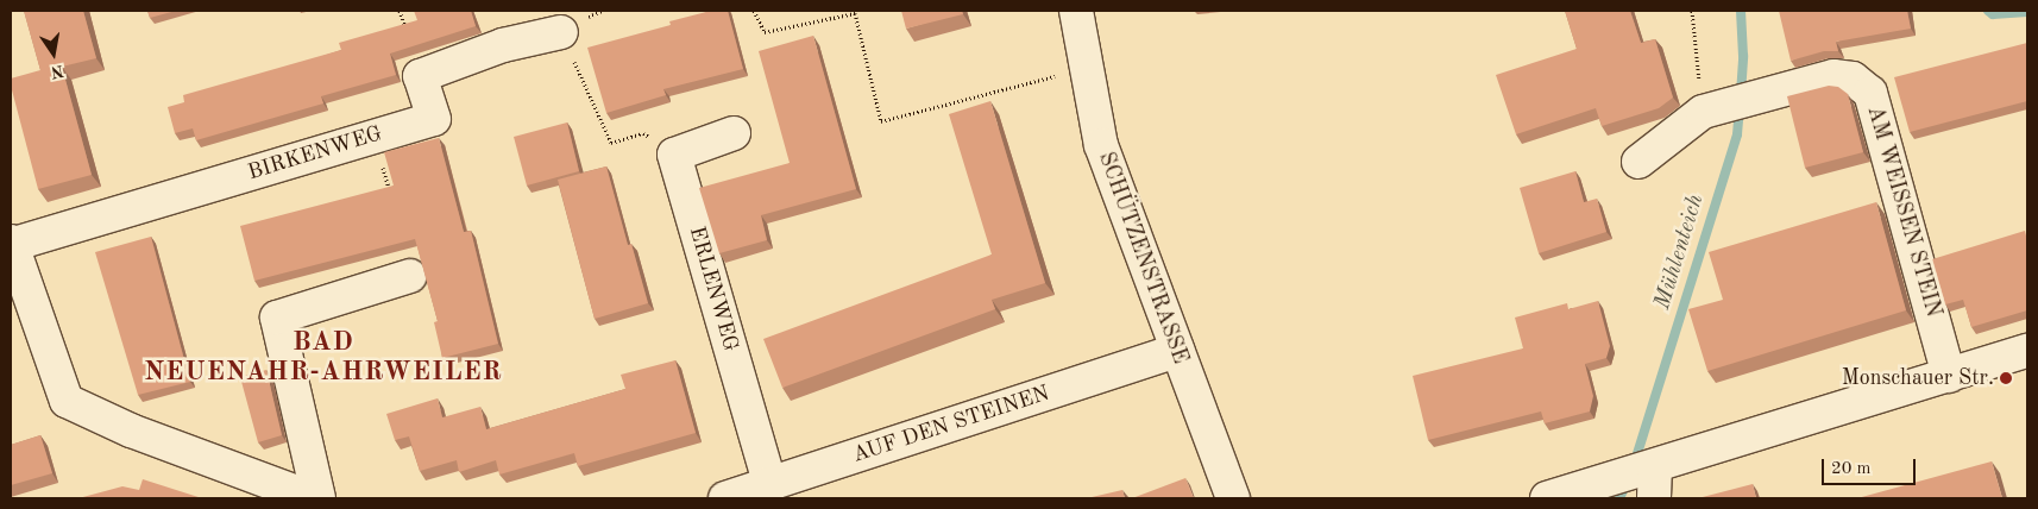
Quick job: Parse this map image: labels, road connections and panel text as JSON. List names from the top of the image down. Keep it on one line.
{"streets":{"street":["BIRKENWEG","AM WEISSEN STEIN","SCHÜTZENSTRASSE","ERLENWEG","AUF DEN STEINEN"]},"crossings":[["SCHÜTZENSTRASSE","AUF DEN STEINEN"],["ERLENWEG","AUF DEN STEINEN"]],"districts":["BAD NEUENAHR-AHRWEILER"],"water":["Mühlenteich"],"places":["Monschauer Str."],"scale_bar":"20 m","north":"bottom"}
